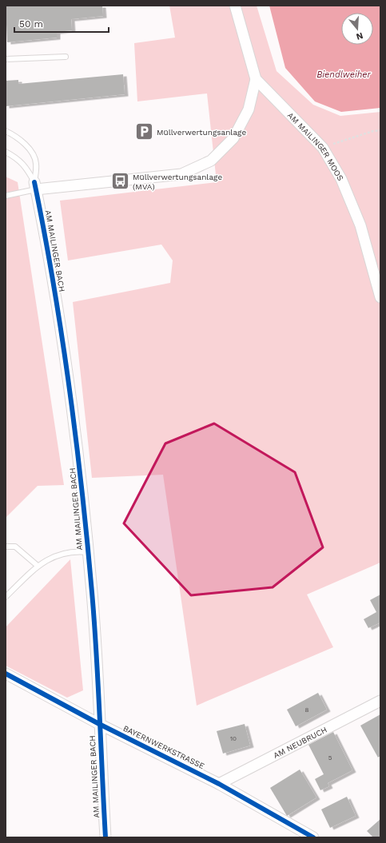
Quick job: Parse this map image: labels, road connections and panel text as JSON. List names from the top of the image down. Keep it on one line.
{"streets":{"street":["AM MAILINGER MOOS","AM MAILINGER BACH","AM NEUBRUCH","BAYERNWERKSTRASSE"]},"crossings":[["AM MAILINGER BACH","BAYERNWERKSTRASSE"],["AM NEUBRUCH","BAYERNWERKSTRASSE"]],"water":["Biendlweiher"],"places":{"parking":["Müllverwertungsanlage"],"bus stop":["Müllverwertungsanlage (MVA)"]},"house_numbers":["8","10","5"],"scale_bar":"50 m","north":"bottom"}
